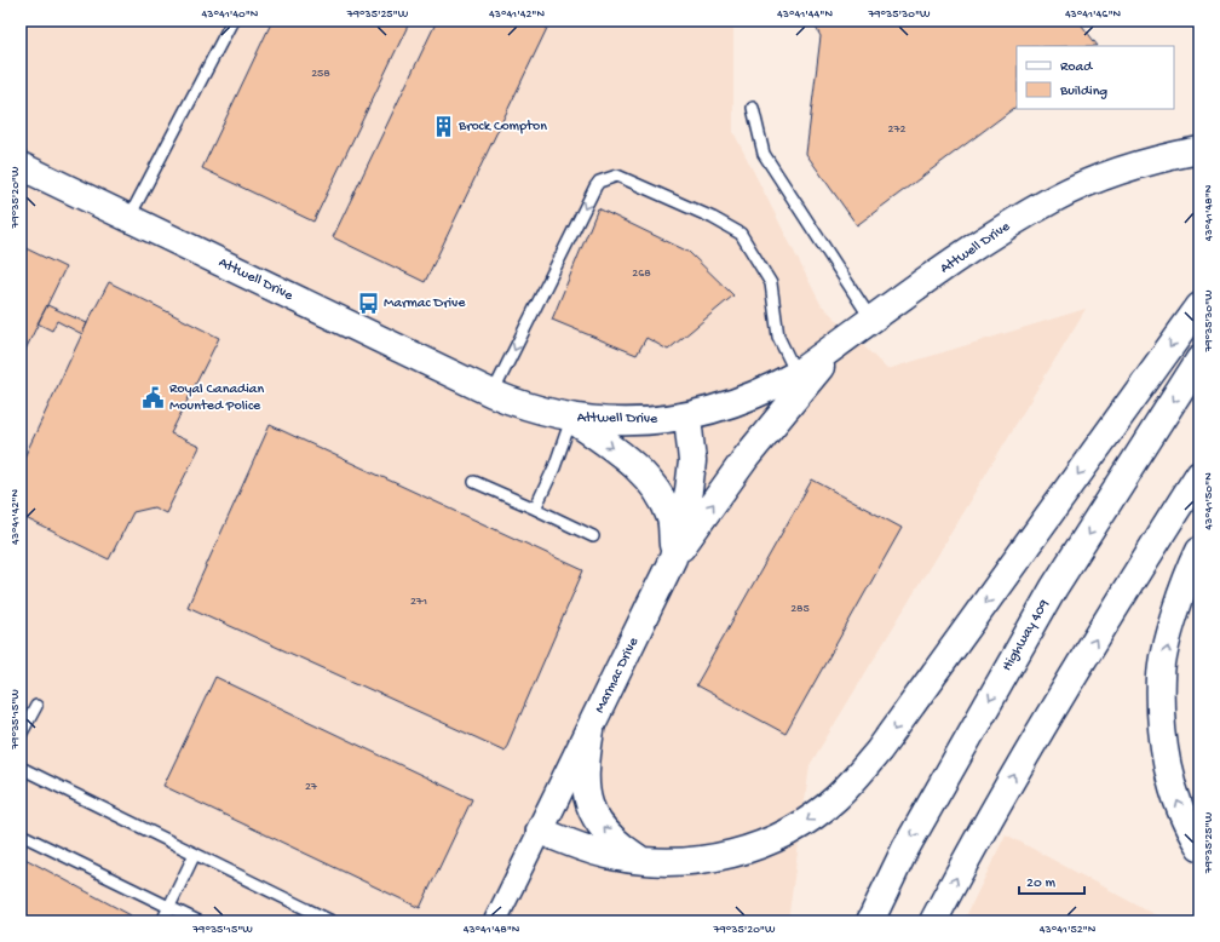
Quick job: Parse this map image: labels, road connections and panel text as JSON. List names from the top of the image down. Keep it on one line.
{"streets":{"main road":["Attwell Drive","Highway 409","Marmac Drive"]},"crossings":[["Attwell Drive","Marmac Drive"]],"places":{"building":["Brock Compton"],"bus stop":["Marmac Drive"],"public building":["Royal Canadian Mounted Police"]},"house_numbers":["258","272","268","271","285","27"],"legend":["Road","Building"],"scale_bar":"20 m","coordinates":["43°41'40\"N","79°35'25\"W","43°41'42\"N","43°41'44\"N","79°35'30\"W","43°41'46\"N","79°35'20\"W","43°41'48\"N","43°41'50\"N","79°35'15\"W","43°41'52\"N"]}
